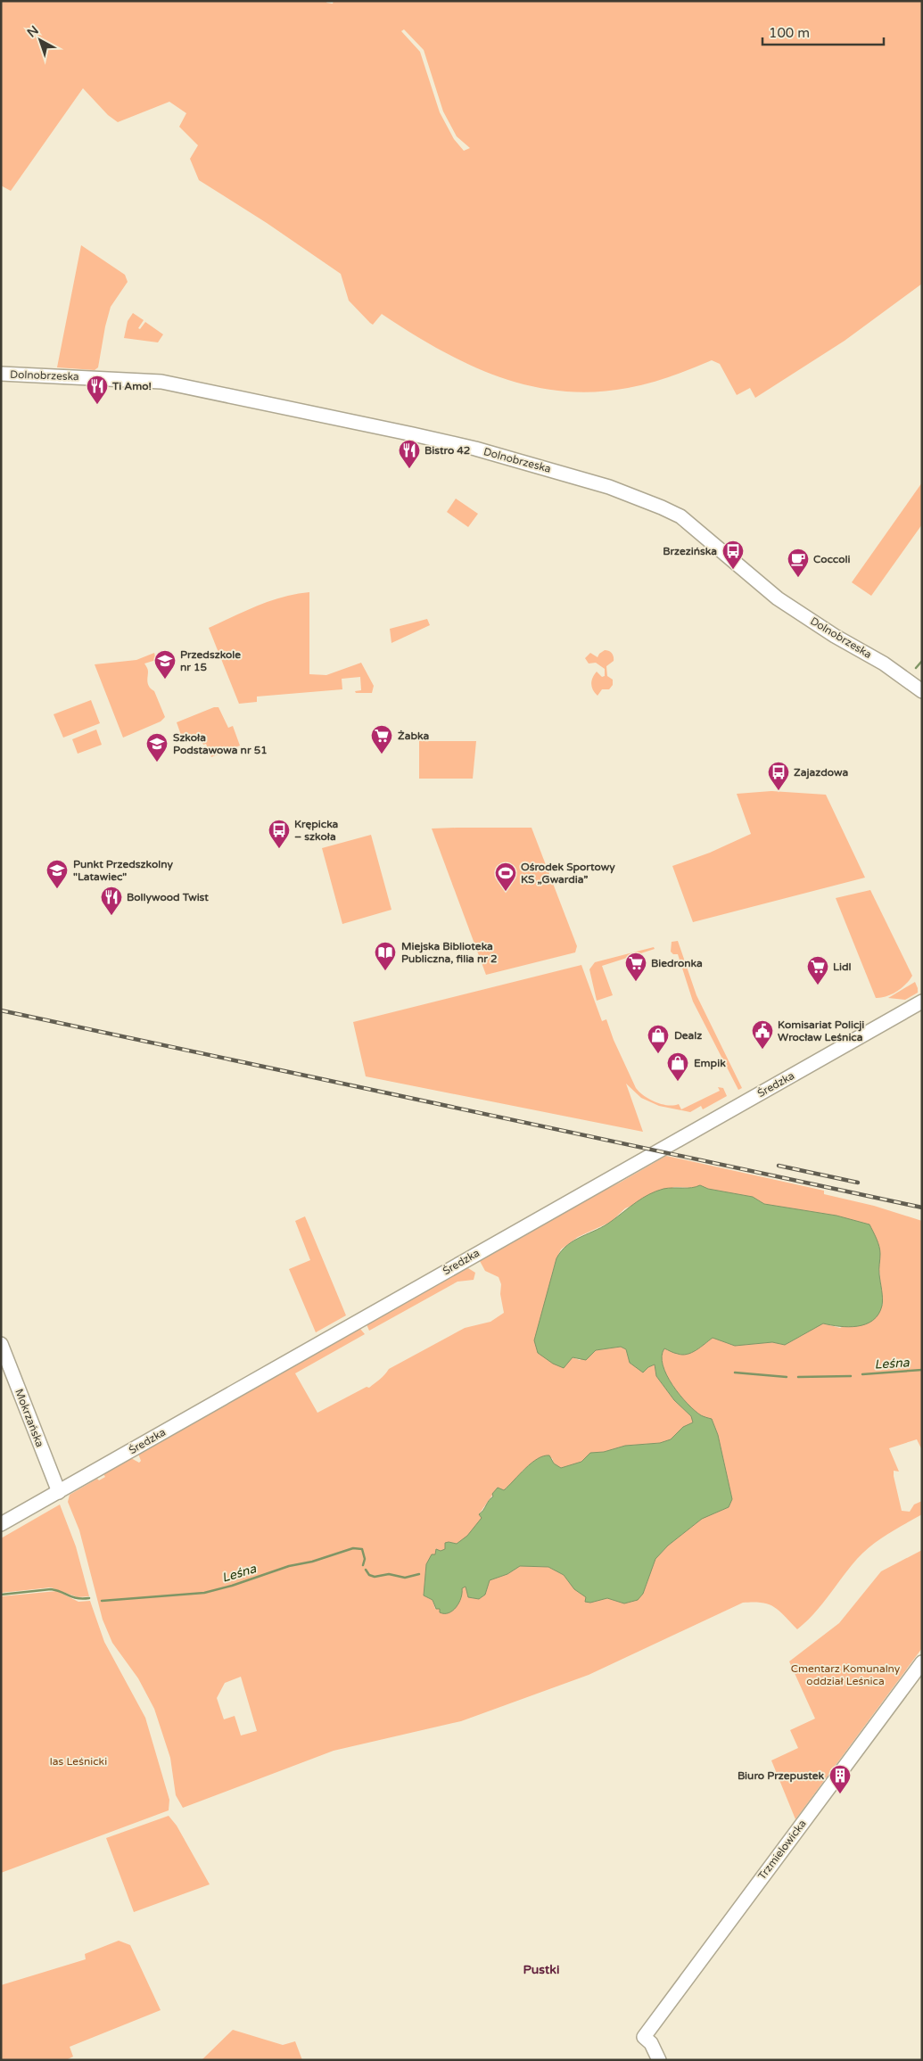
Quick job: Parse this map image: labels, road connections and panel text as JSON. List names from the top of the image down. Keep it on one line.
{"streets":{"street":["Dolnobrzeska","Średzka","Mokrzańska","Trzmielowicka"]},"crossings":[["Średzka","Mokrzańska"]],"districts":["Pustki"],"water":["Leśna"],"parks":["Cmentarz Komunalny oddział Leśnica","las Leśnicki"],"places":{"restaurant":["Ti Amo!","Bistro 42","Bollywood Twist"],"bus stop":["Brzezińska","Zajazdowa","Krępicka – szkoła"],"cafe":["Coccoli"],"school or university":["Przedszkole nr 15","Szkoła Podstawowa nr 51","Punkt Przedszkolny \"Latawiec\""],"supermarket":["Żabka","Biedronka","Lidl"],"sports":["Ośrodek Sportowy KS „Gwardia”"],"library":["Miejska Biblioteka Publiczna, filia nr 2"],"public building":["Komisariat Policji Wrocław Leśnica"],"shop":["Dealz","Empik"],"building":["Biuro Przepustek"]},"scale_bar":"100 m","north":"top left"}
